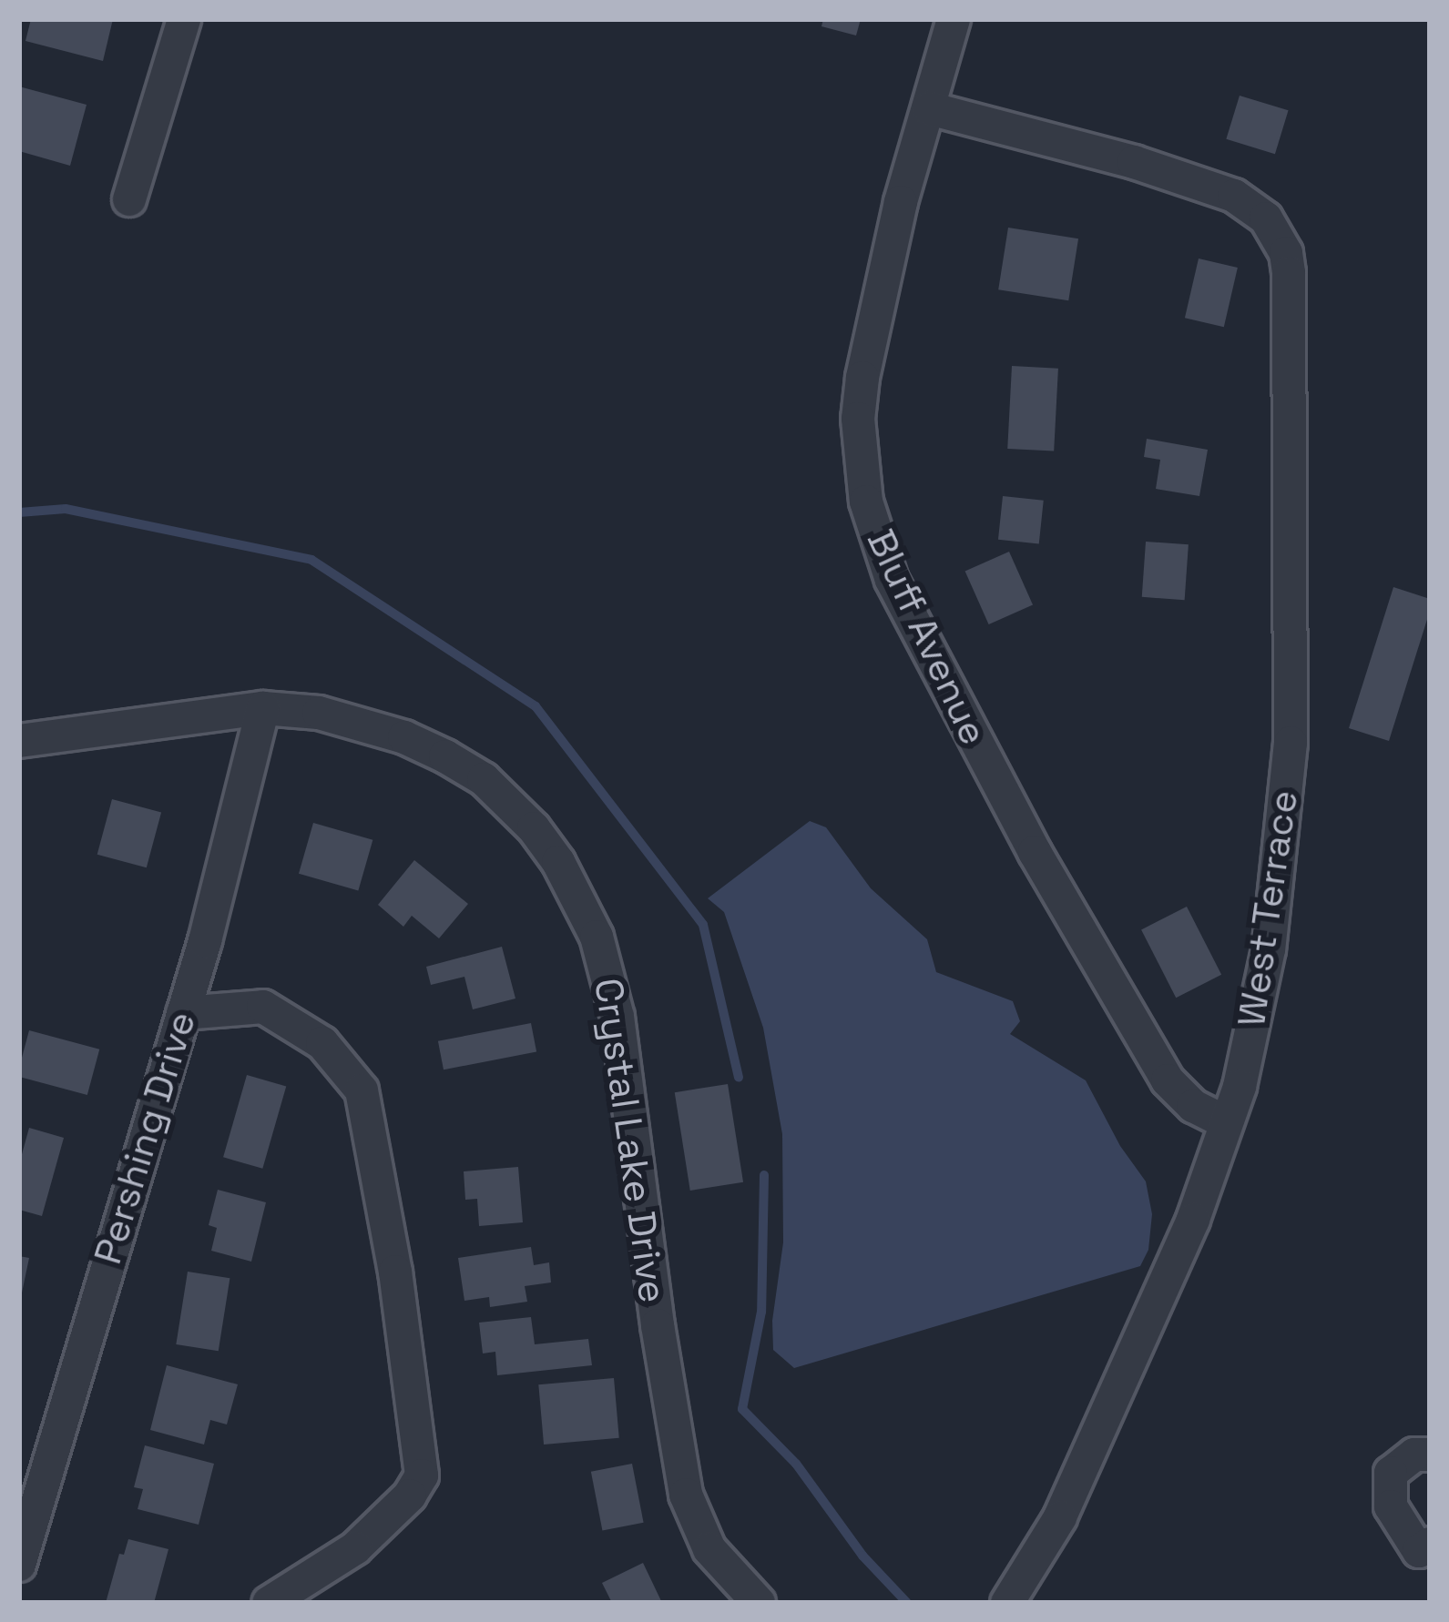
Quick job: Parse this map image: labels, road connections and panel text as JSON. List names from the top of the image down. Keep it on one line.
{"streets":{"street":["Bluff Avenue","West Terrace","Pershing Drive","Crystal Lake Drive"]},"crossings":[["Bluff Avenue","West Terrace"],["Pershing Drive","Crystal Lake Drive"]]}
